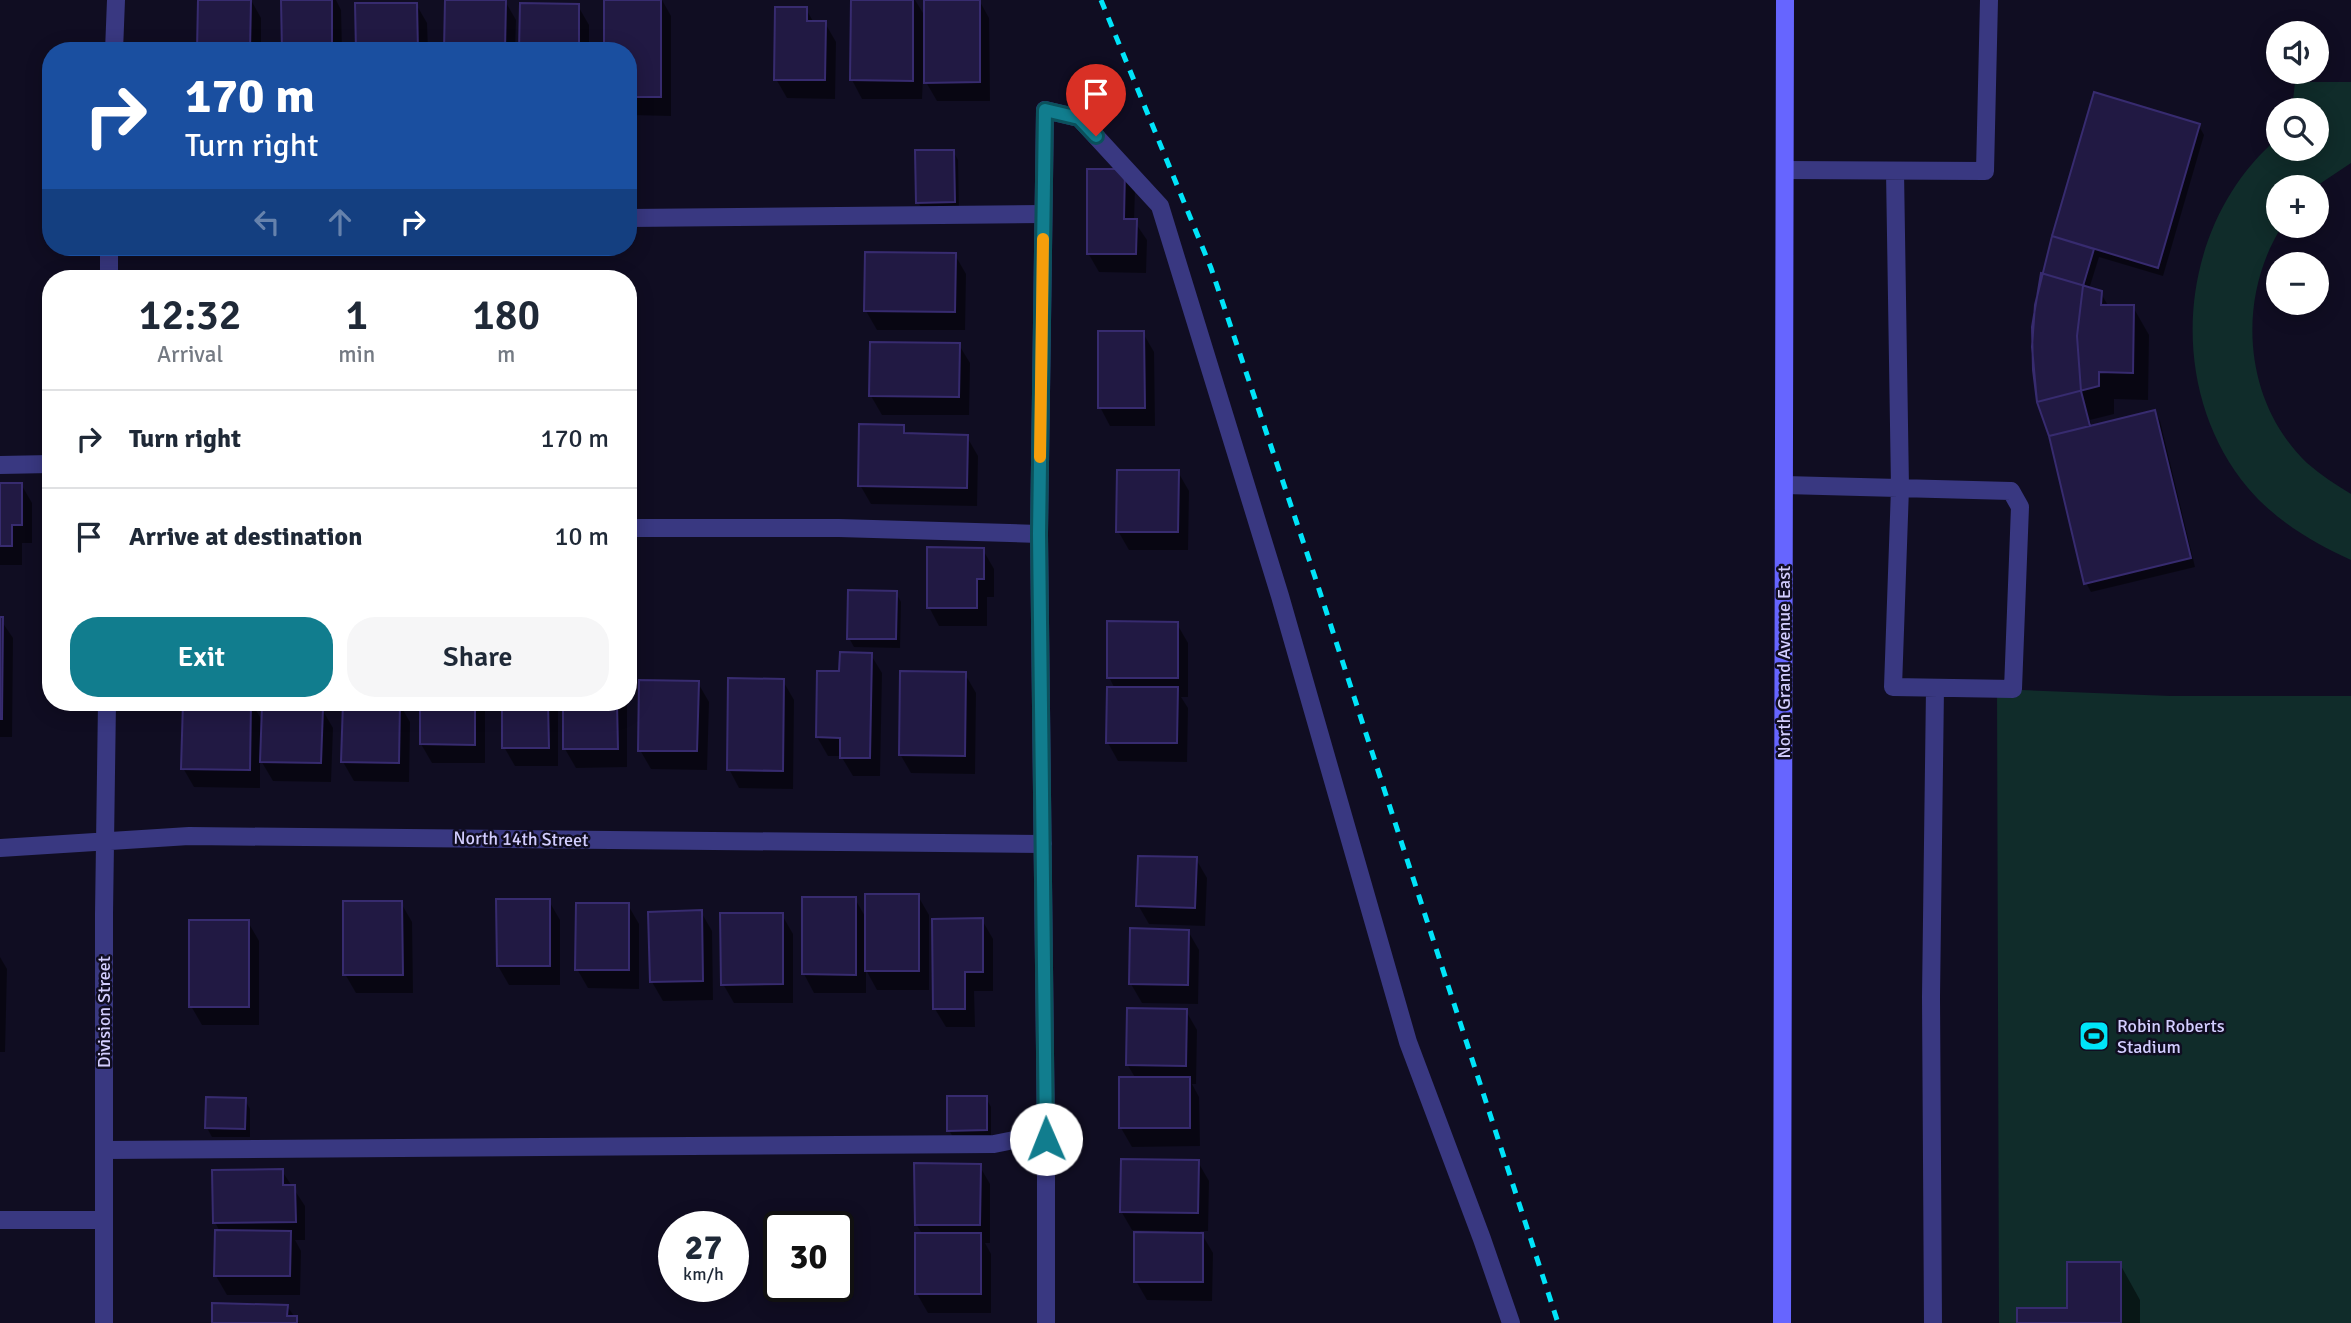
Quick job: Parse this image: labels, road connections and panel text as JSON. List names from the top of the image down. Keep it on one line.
{"streets":{"street":["North Grand Avenue East","North 14th Street","Division Street"]},"crossings":[["North 14th Street","Division Street"]],"places":{"sports":["Robin Roberts Stadium"]},"page":{"map_buttons":["+","−"],"turn":["170 m","Turn right"],"eta":["12:32","Arrival","1","min","180","m"],"list":[{"name":"Turn right","value":"170 m"},{"name":"Arrive at destination","value":"10 m"}],"buttons":["Exit","Share"],"speed":"27 km/h","limit":"30"}}
